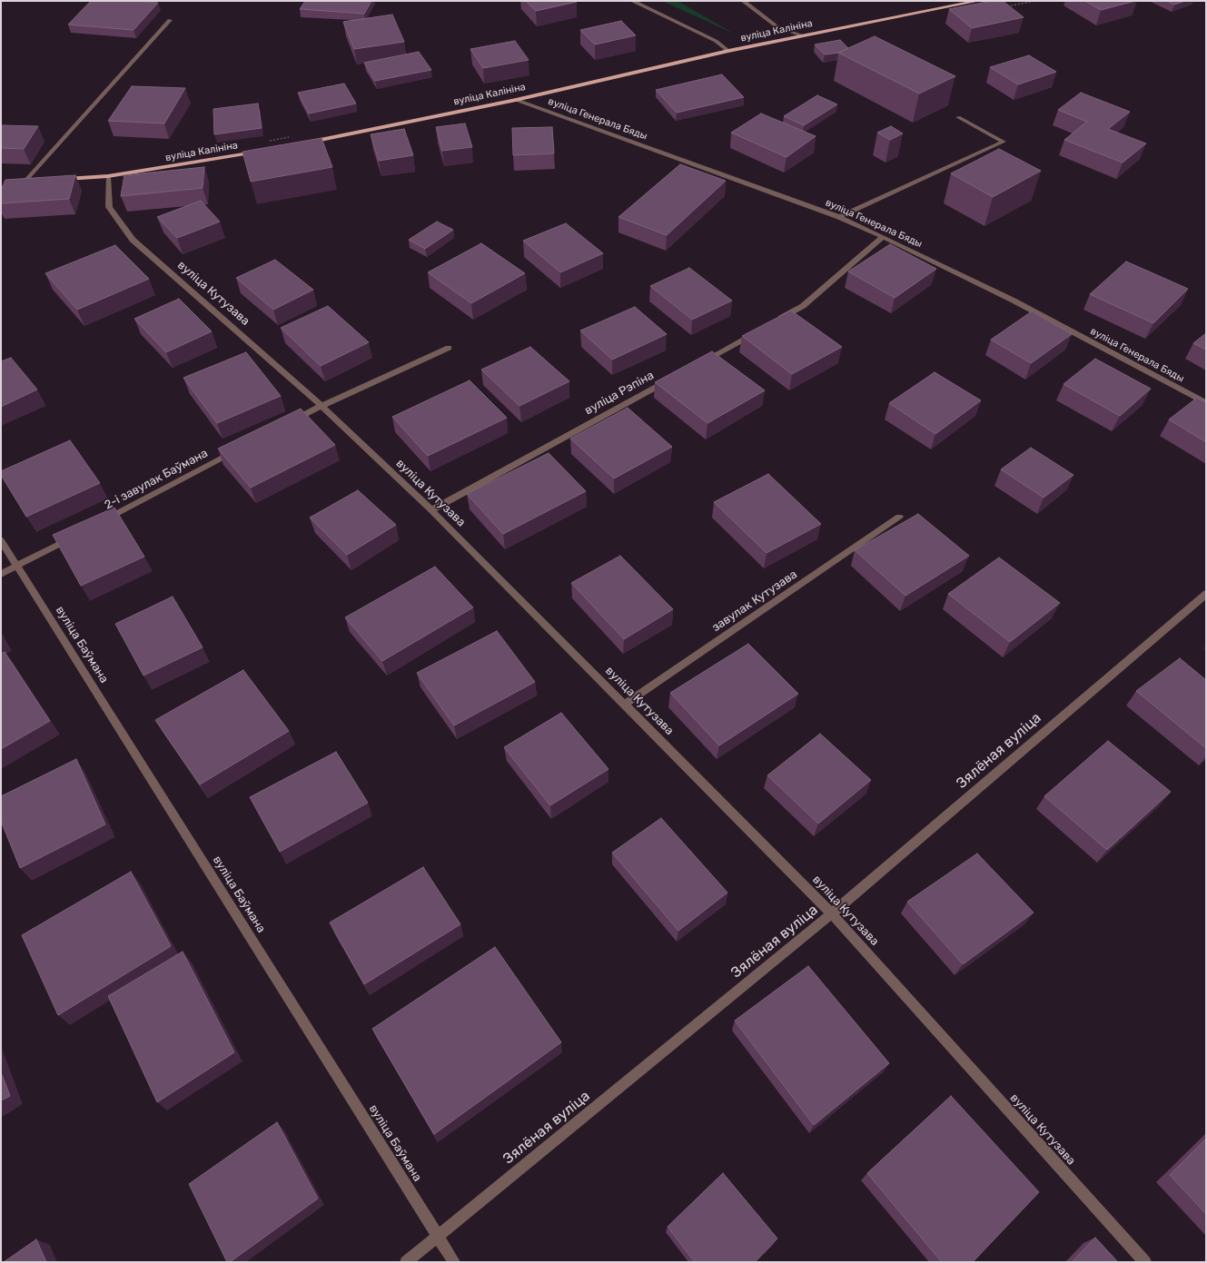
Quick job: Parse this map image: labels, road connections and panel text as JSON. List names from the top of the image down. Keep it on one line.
{"streets":{"main road":["вуліца Калініна"],"street":["вуліца Генерала Бяды","вуліца Кутузава","вуліца Рэпіна","2-і завулак Баўмана","завулак Кутузава","вуліца Баўмана","Зялёная вуліца"]},"crossings":[["вуліца Калініна","вуліца Генерала Бяды"],["вуліца Калініна","вуліца Кутузава"],["вуліца Кутузава","вуліца Рэпіна"],["вуліца Кутузава","завулак Кутузава"],["вуліца Кутузава","Зялёная вуліца"],["вуліца Баўмана","Зялёная вуліца"]]}
